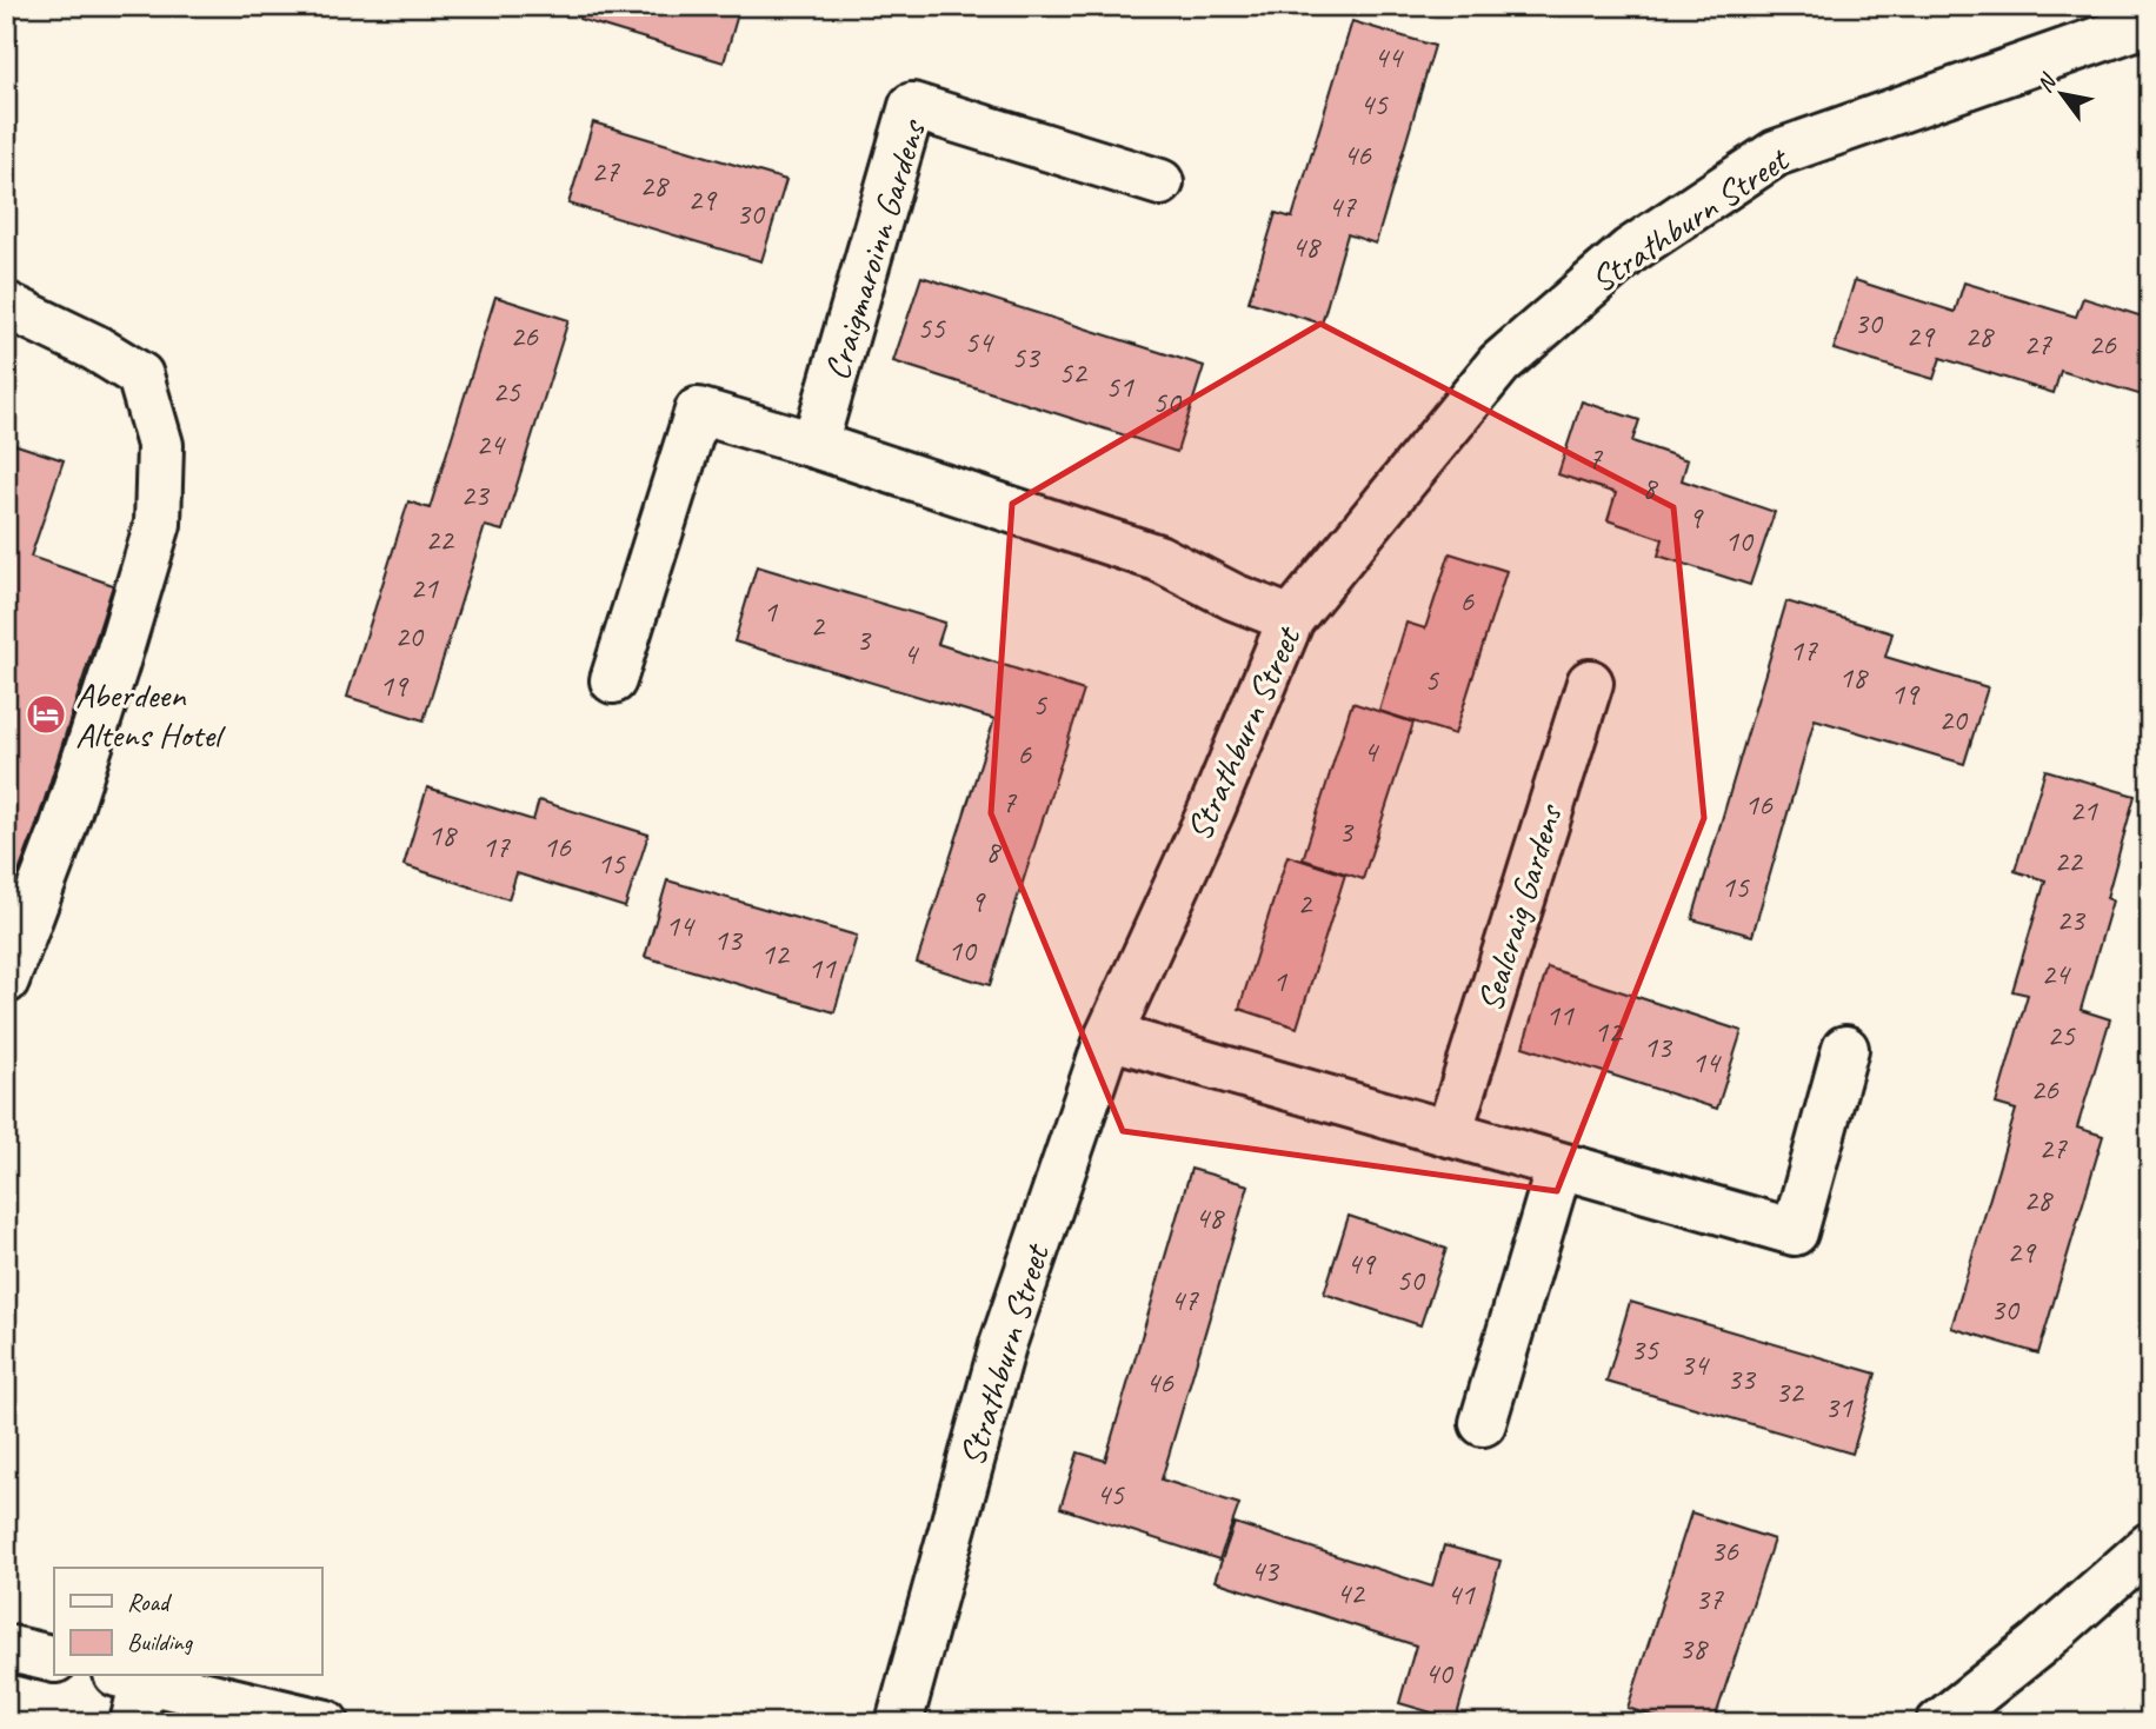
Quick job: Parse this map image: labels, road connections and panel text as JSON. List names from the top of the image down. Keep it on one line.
{"streets":{"street":["Strathburn Street","Craigmaroinn Gardens","Sealcraig Gardens"]},"places":{"hotel":["Aberdeen Altens Hotel"]},"house_numbers":["44","45","46","27","28","29","47","30","48","30","55","26","29","28","54","27","26","53","52","51","25","50","24","7","8","23","9","22","10","21","6","1","2","20","3","17","4","18","5","19","19","5","20","4","6","7","16","21","3","18","17","16","8","22","15","15","9","2","23","14","13","10","12","11","24","1","11","12","25","13","14","26","27","28","48","29","49","50","47","30","35","34","33","46","32","31","45","36","43","42","41","37","38","40"],"legend":["Road","Building"],"north":"top left"}
